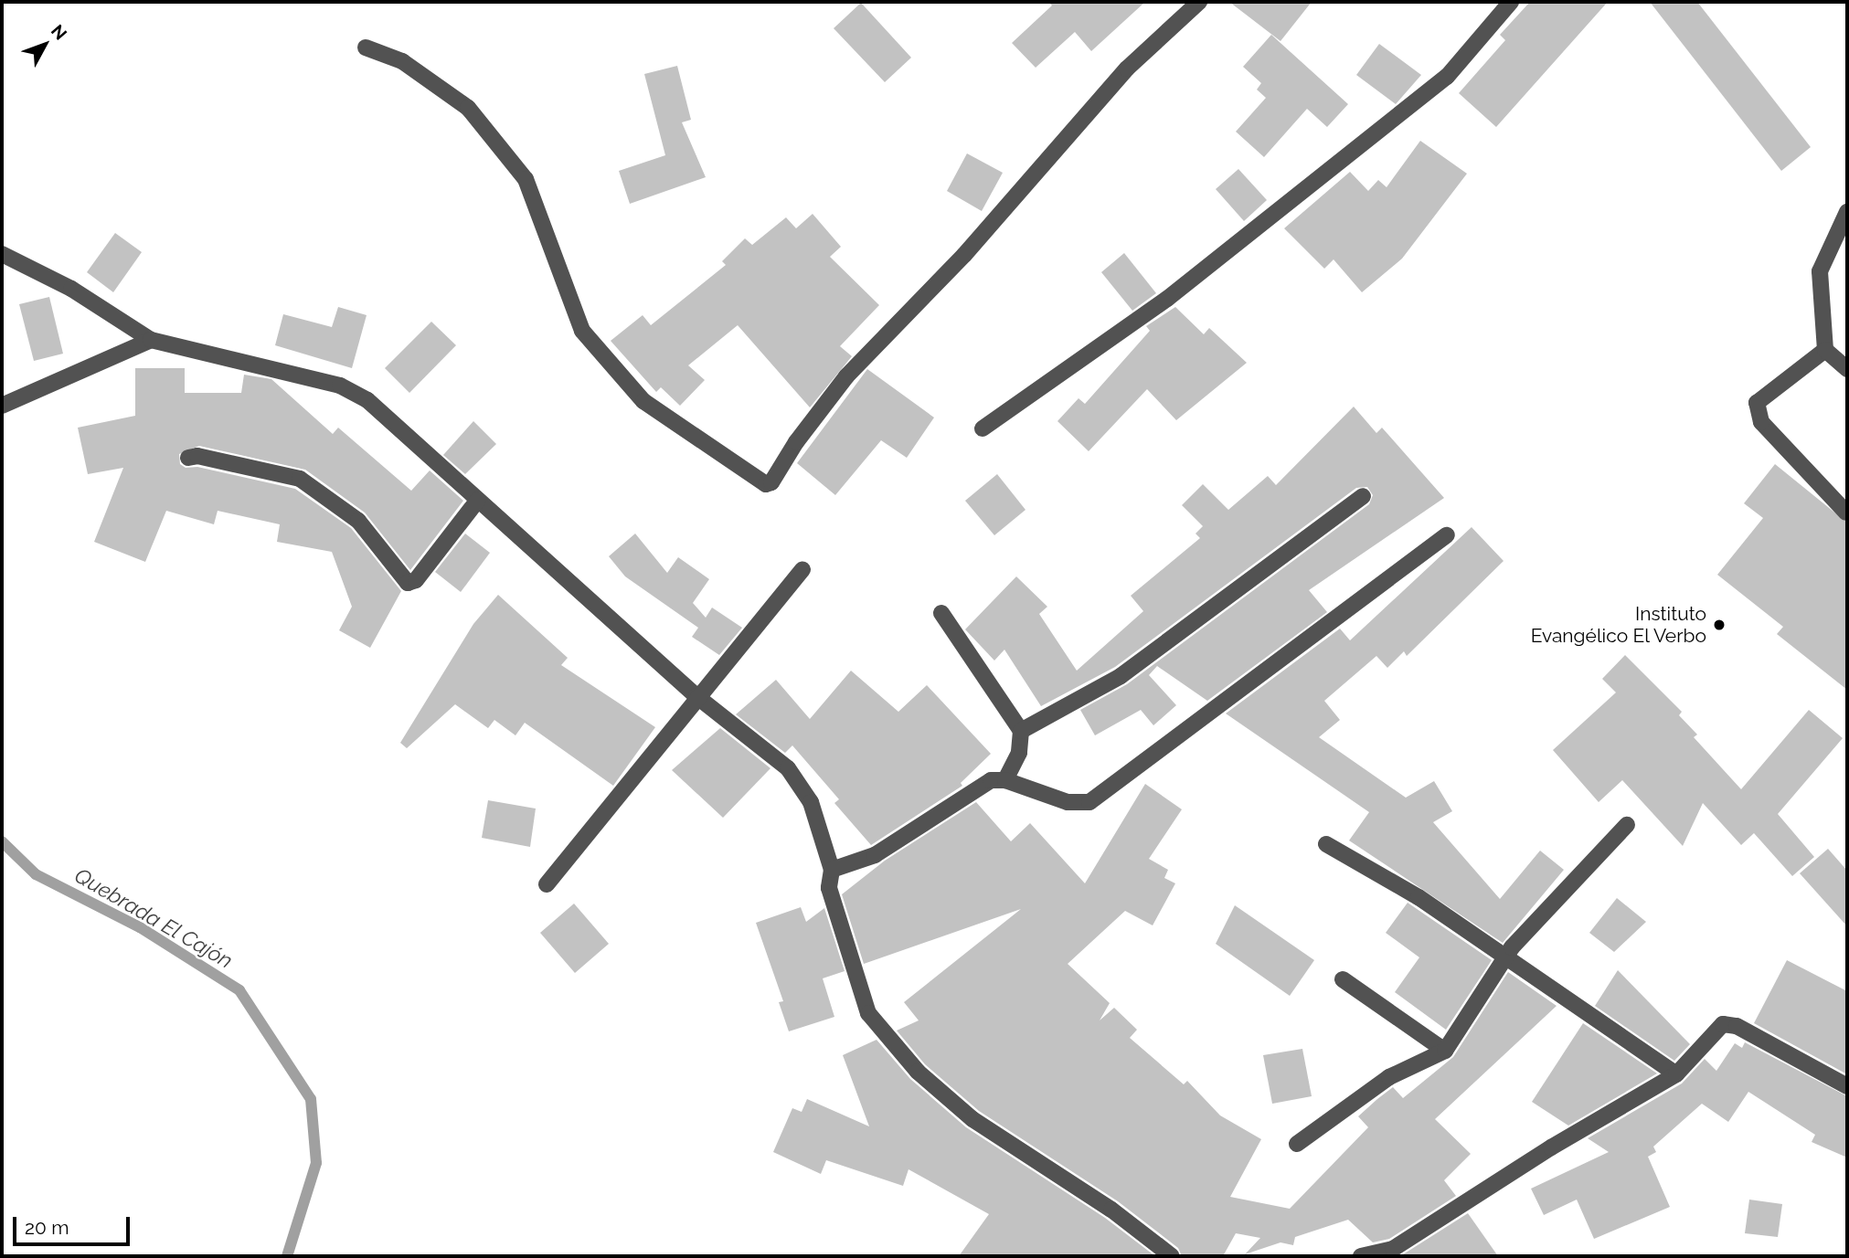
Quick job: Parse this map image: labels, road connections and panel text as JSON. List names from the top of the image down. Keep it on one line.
{"water":["Quebrada El Cajón"],"places":["Instituto Evangélico El Verbo"],"scale_bar":"20 m","north":"top right"}
